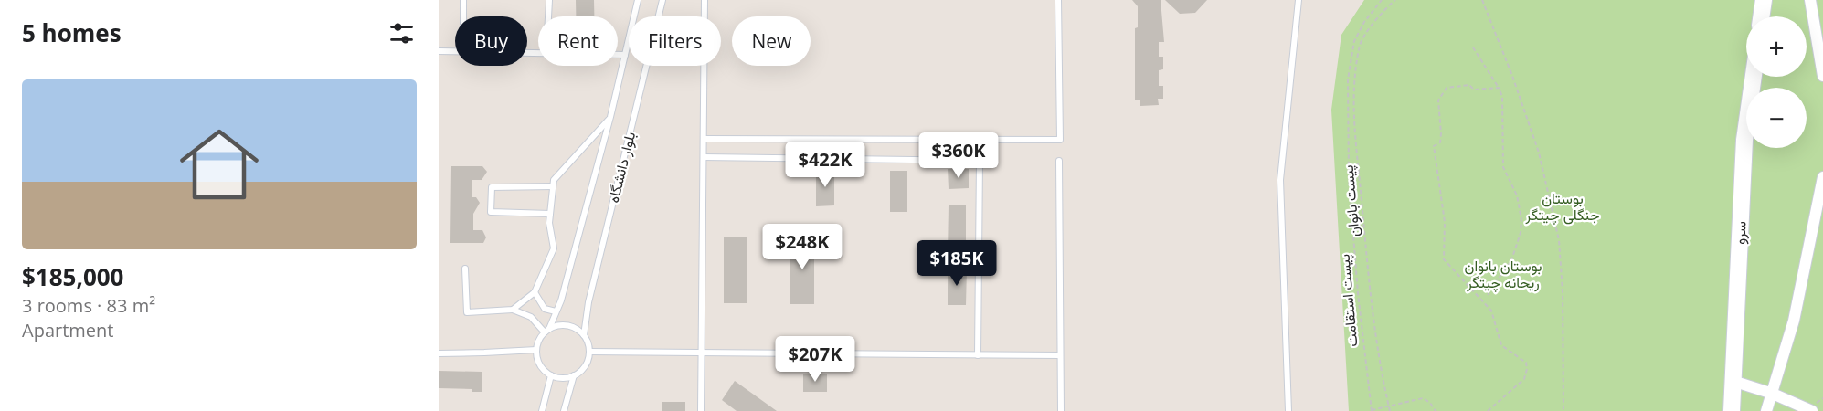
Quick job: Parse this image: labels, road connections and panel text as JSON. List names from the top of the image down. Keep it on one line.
{"streets":{"street":["سرو"],"lane":["بلوار دانشگاه"],"path":["پیست بانوان","پیست استقامت"]},"parks":["بوستان جنگلی چیتگر","بوستان بانوان ریحانه چیتگر"],"page":{"heading":"5 homes","map_buttons":["+","−"],"chip":["Buy","Rent","Filters","New"],"list":[{"name":"$185,000","note":"3 rooms · 83 m² · Apartment"}],"price":["$360K","$422K","$248K","$185K","$207K"]}}
